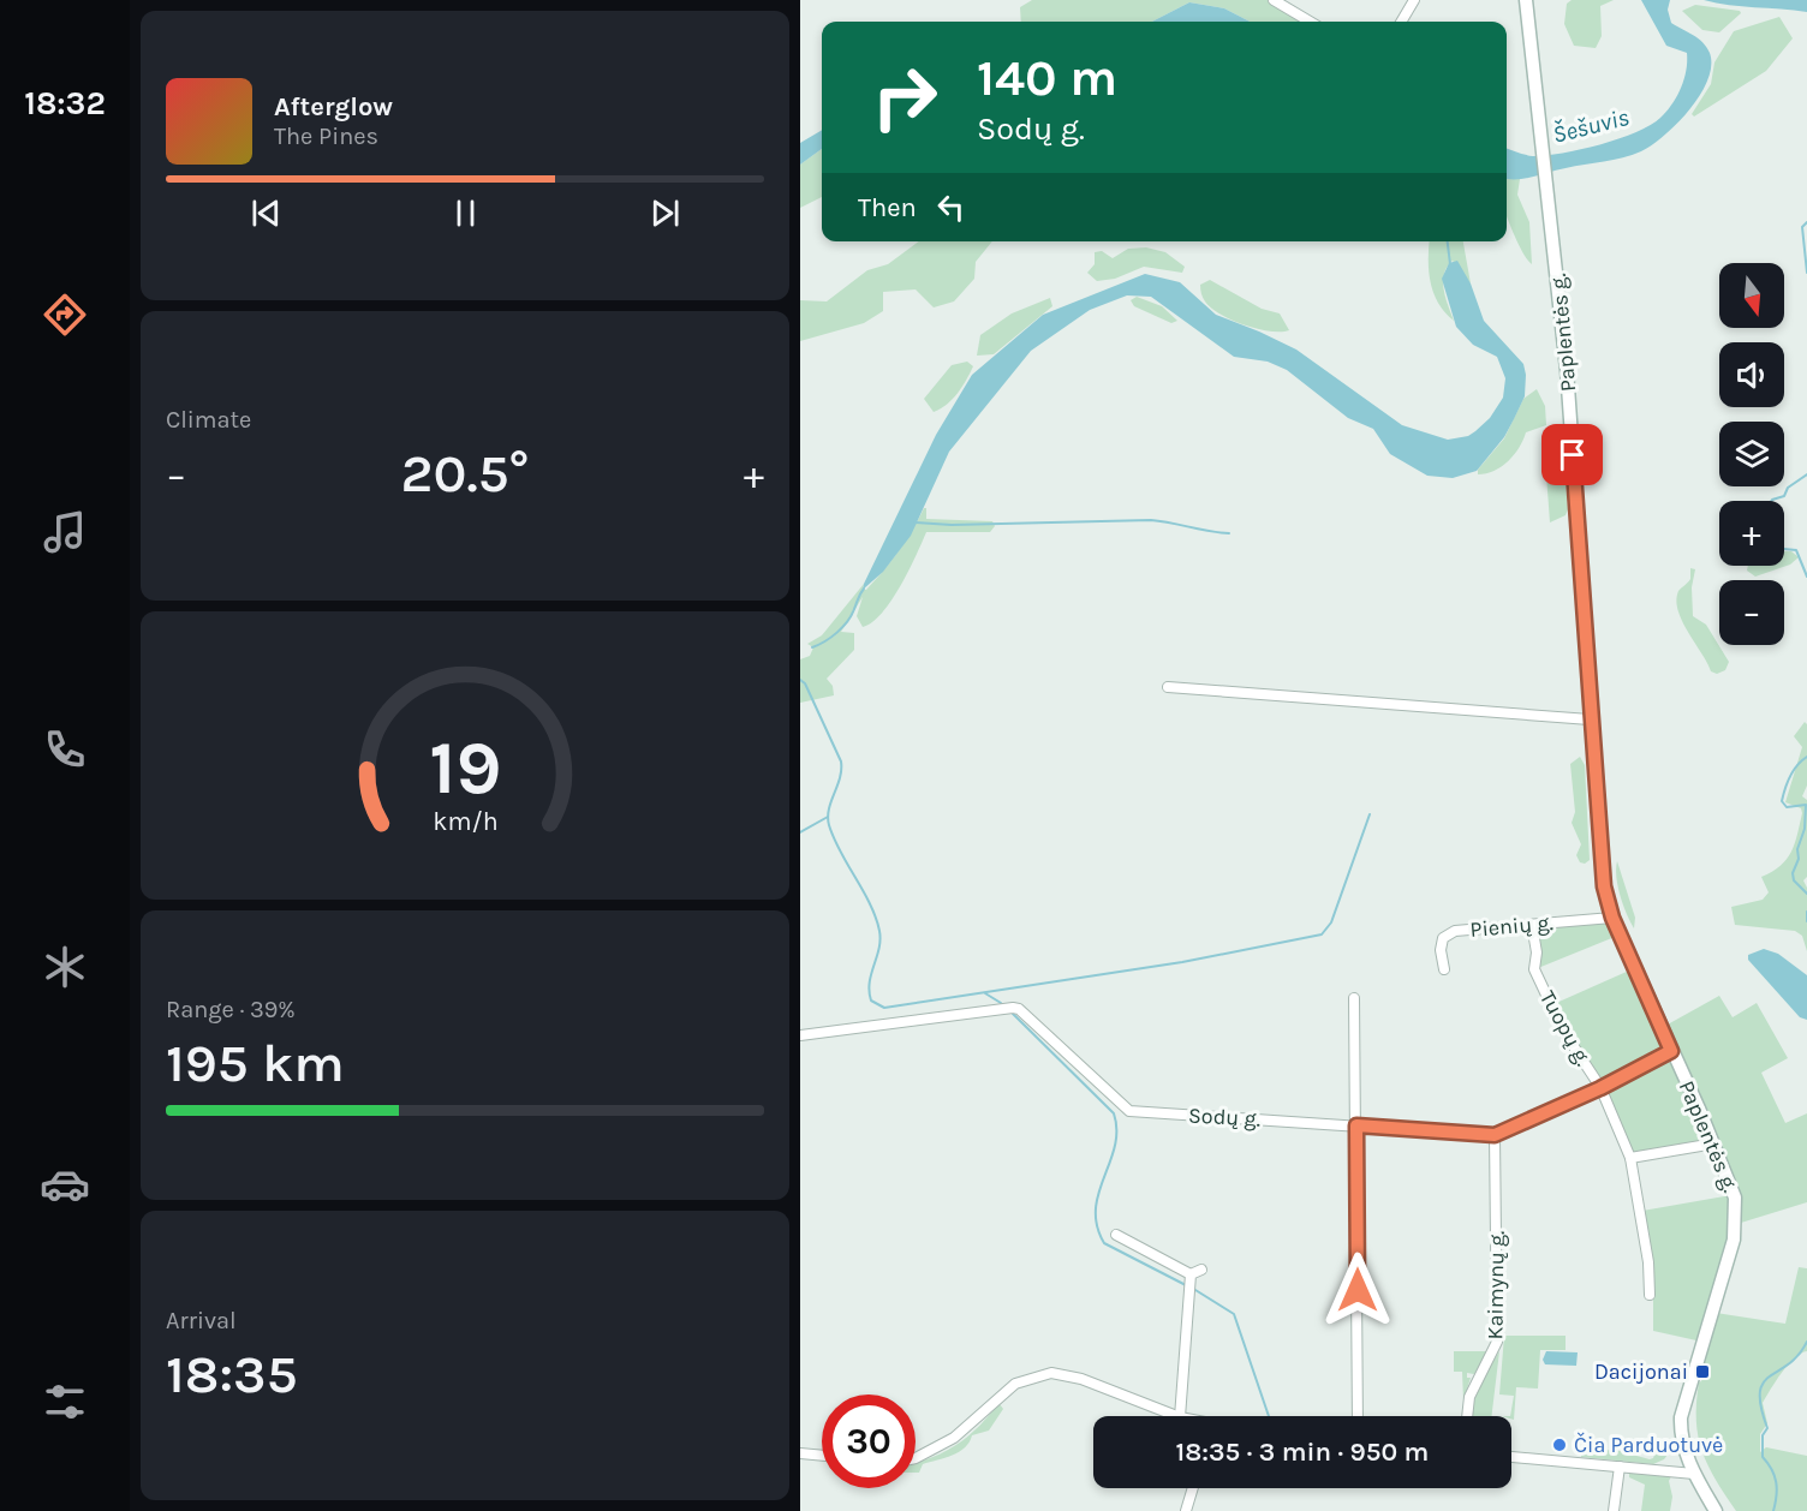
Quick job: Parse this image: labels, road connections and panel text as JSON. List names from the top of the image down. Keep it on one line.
{"streets":{"main road":["Paplentės g."],"street":["Pienių g.","Tuopų g.","Sodų g.","Kaimynų g."]},"crossings":[["Paplentės g.","Pienių g."],["Paplentės g.","Sodų g."],["Pienių g.","Tuopų g."],["Tuopų g.","Sodų g."],["Sodų g.","Kaimynų g."]],"water":["Šešuvis"],"places":{"transit":["Dacijonai"],"other":["Čia Parduotuvė"]},"north":"bottom","page":{"tabs":"18:32","turn":["140 m","Sodų g."],"song":["Afterglow","The Pines"],"then":"Then","map_buttons":["+","−"],"tile":["Climate",["Range · 39%","195 km"],["Arrival","18:35"]],"heat":["−","20.5°","+"],"limit":"30","trip":"18:35 · 3 min · 950 m","gauge":["19","km/h"]}}
